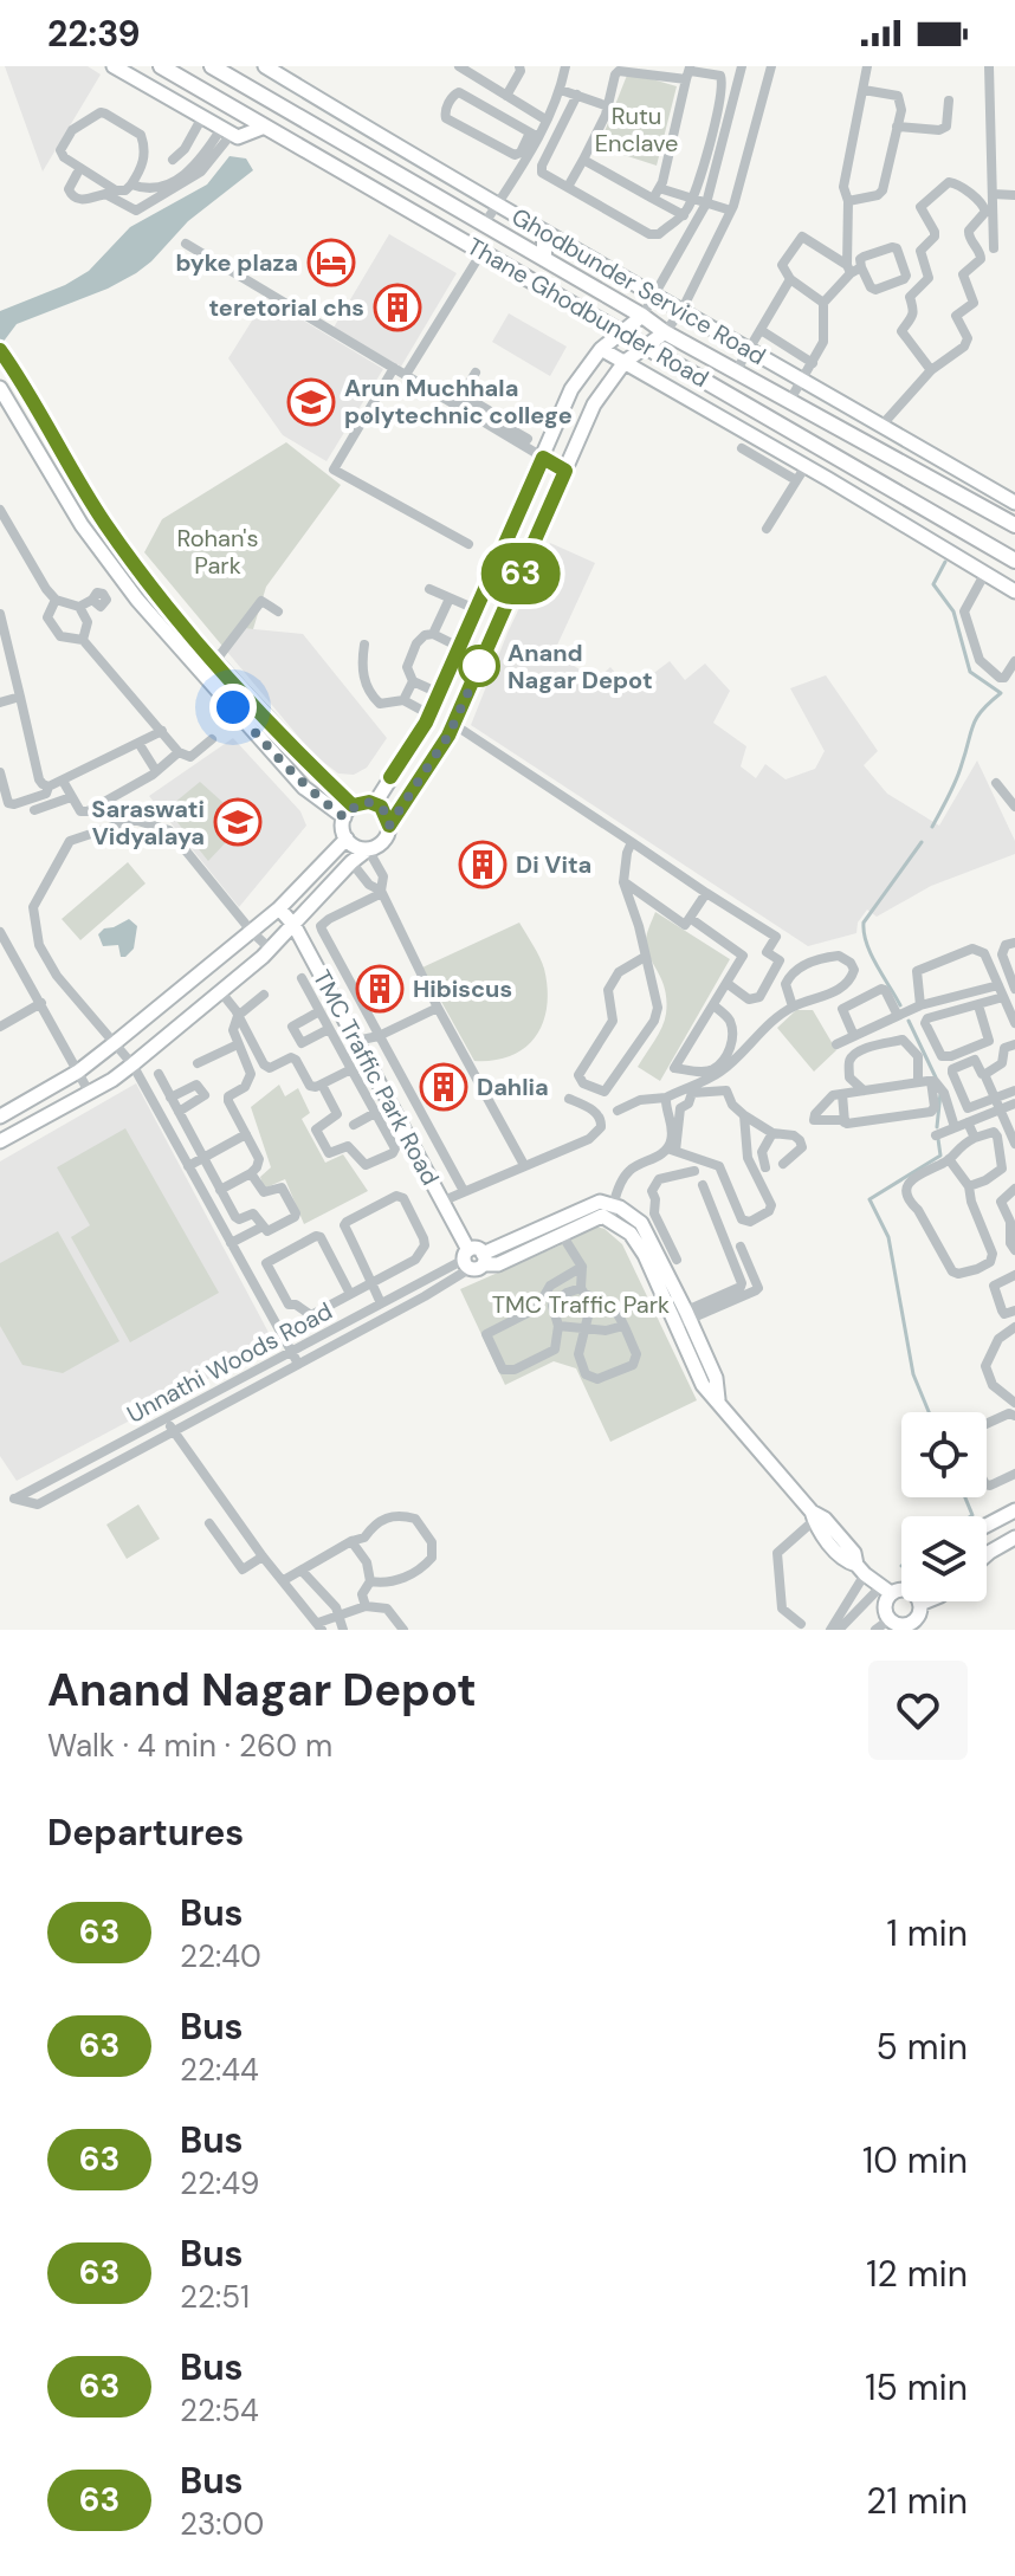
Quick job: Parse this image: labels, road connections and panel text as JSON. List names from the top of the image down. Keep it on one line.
{"streets":{"main road":["Ghodbunder Service Road","Thane Ghodbunder Road","TMC Traffic Park Road"],"street":["Unnathi Woods Road"]},"crossings":[["TMC Traffic Park Road","Unnathi Woods Road"]],"parks":["Rutu Enclave","Rohan's Park","TMC Traffic Park"],"places":{"hotel":["byke plaza"],"building":["teretorial chs","Di Vita","Hibiscus","Dahlia"],"school or university":["Arun Muchhala polytechnic college","Saraswati Vidyalaya"],"other":["Anand Nagar Depot"]},"lines":["bus line 63"],"page":{"status":"22:39","on_map":"63","heading":[["Anand Nagar Depot","Walk · 4 min · 260 m"],"Departures"],"list":[{"mark":"63","name":"Bus","note":"22:40","value":"1 min"},{"mark":"63","name":"Bus","note":"22:44","value":"5 min"},{"mark":"63","name":"Bus","note":"22:49","value":"10 min"},{"mark":"63","name":"Bus","note":"22:51","value":"12 min"},{"mark":"63","name":"Bus","note":"22:54","value":"15 min"},{"mark":"63","name":"Bus","note":"23:00","value":"21 min"}]}}
